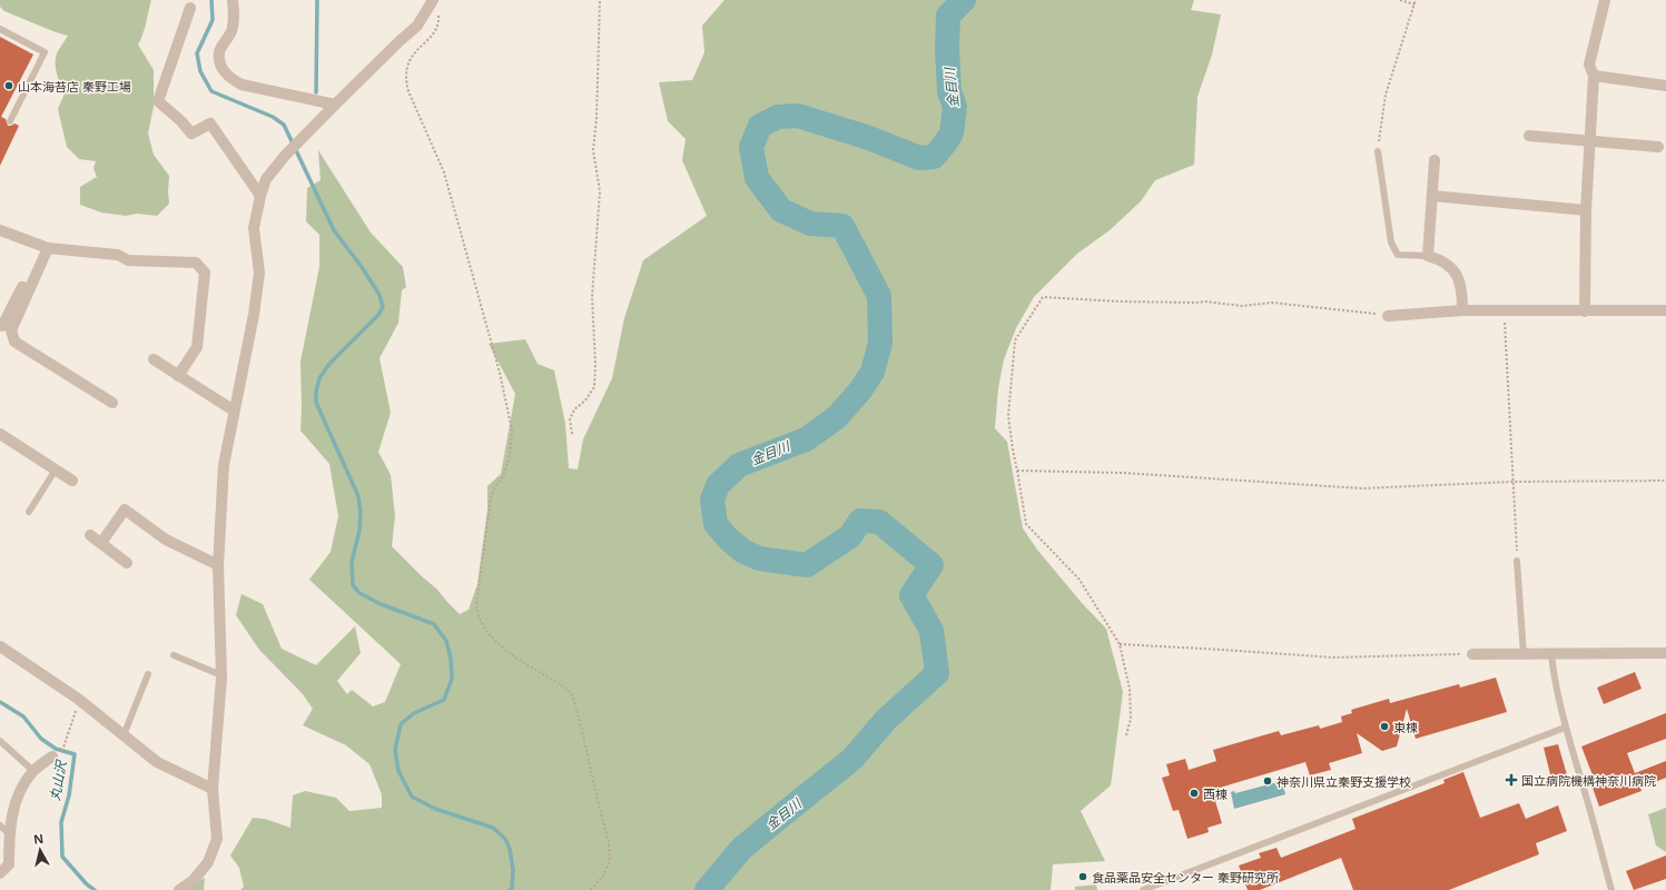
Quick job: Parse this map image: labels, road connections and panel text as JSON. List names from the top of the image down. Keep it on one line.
{"water":["金目川","丸山沢"],"places":{"other":["山本海苔店 秦野工場","東棟","神奈川県立秦野支援学校","西棟","食品薬品安全センター 秦野研究所"],"health":["国立病院機構神奈川病院"]},"north":"top"}
